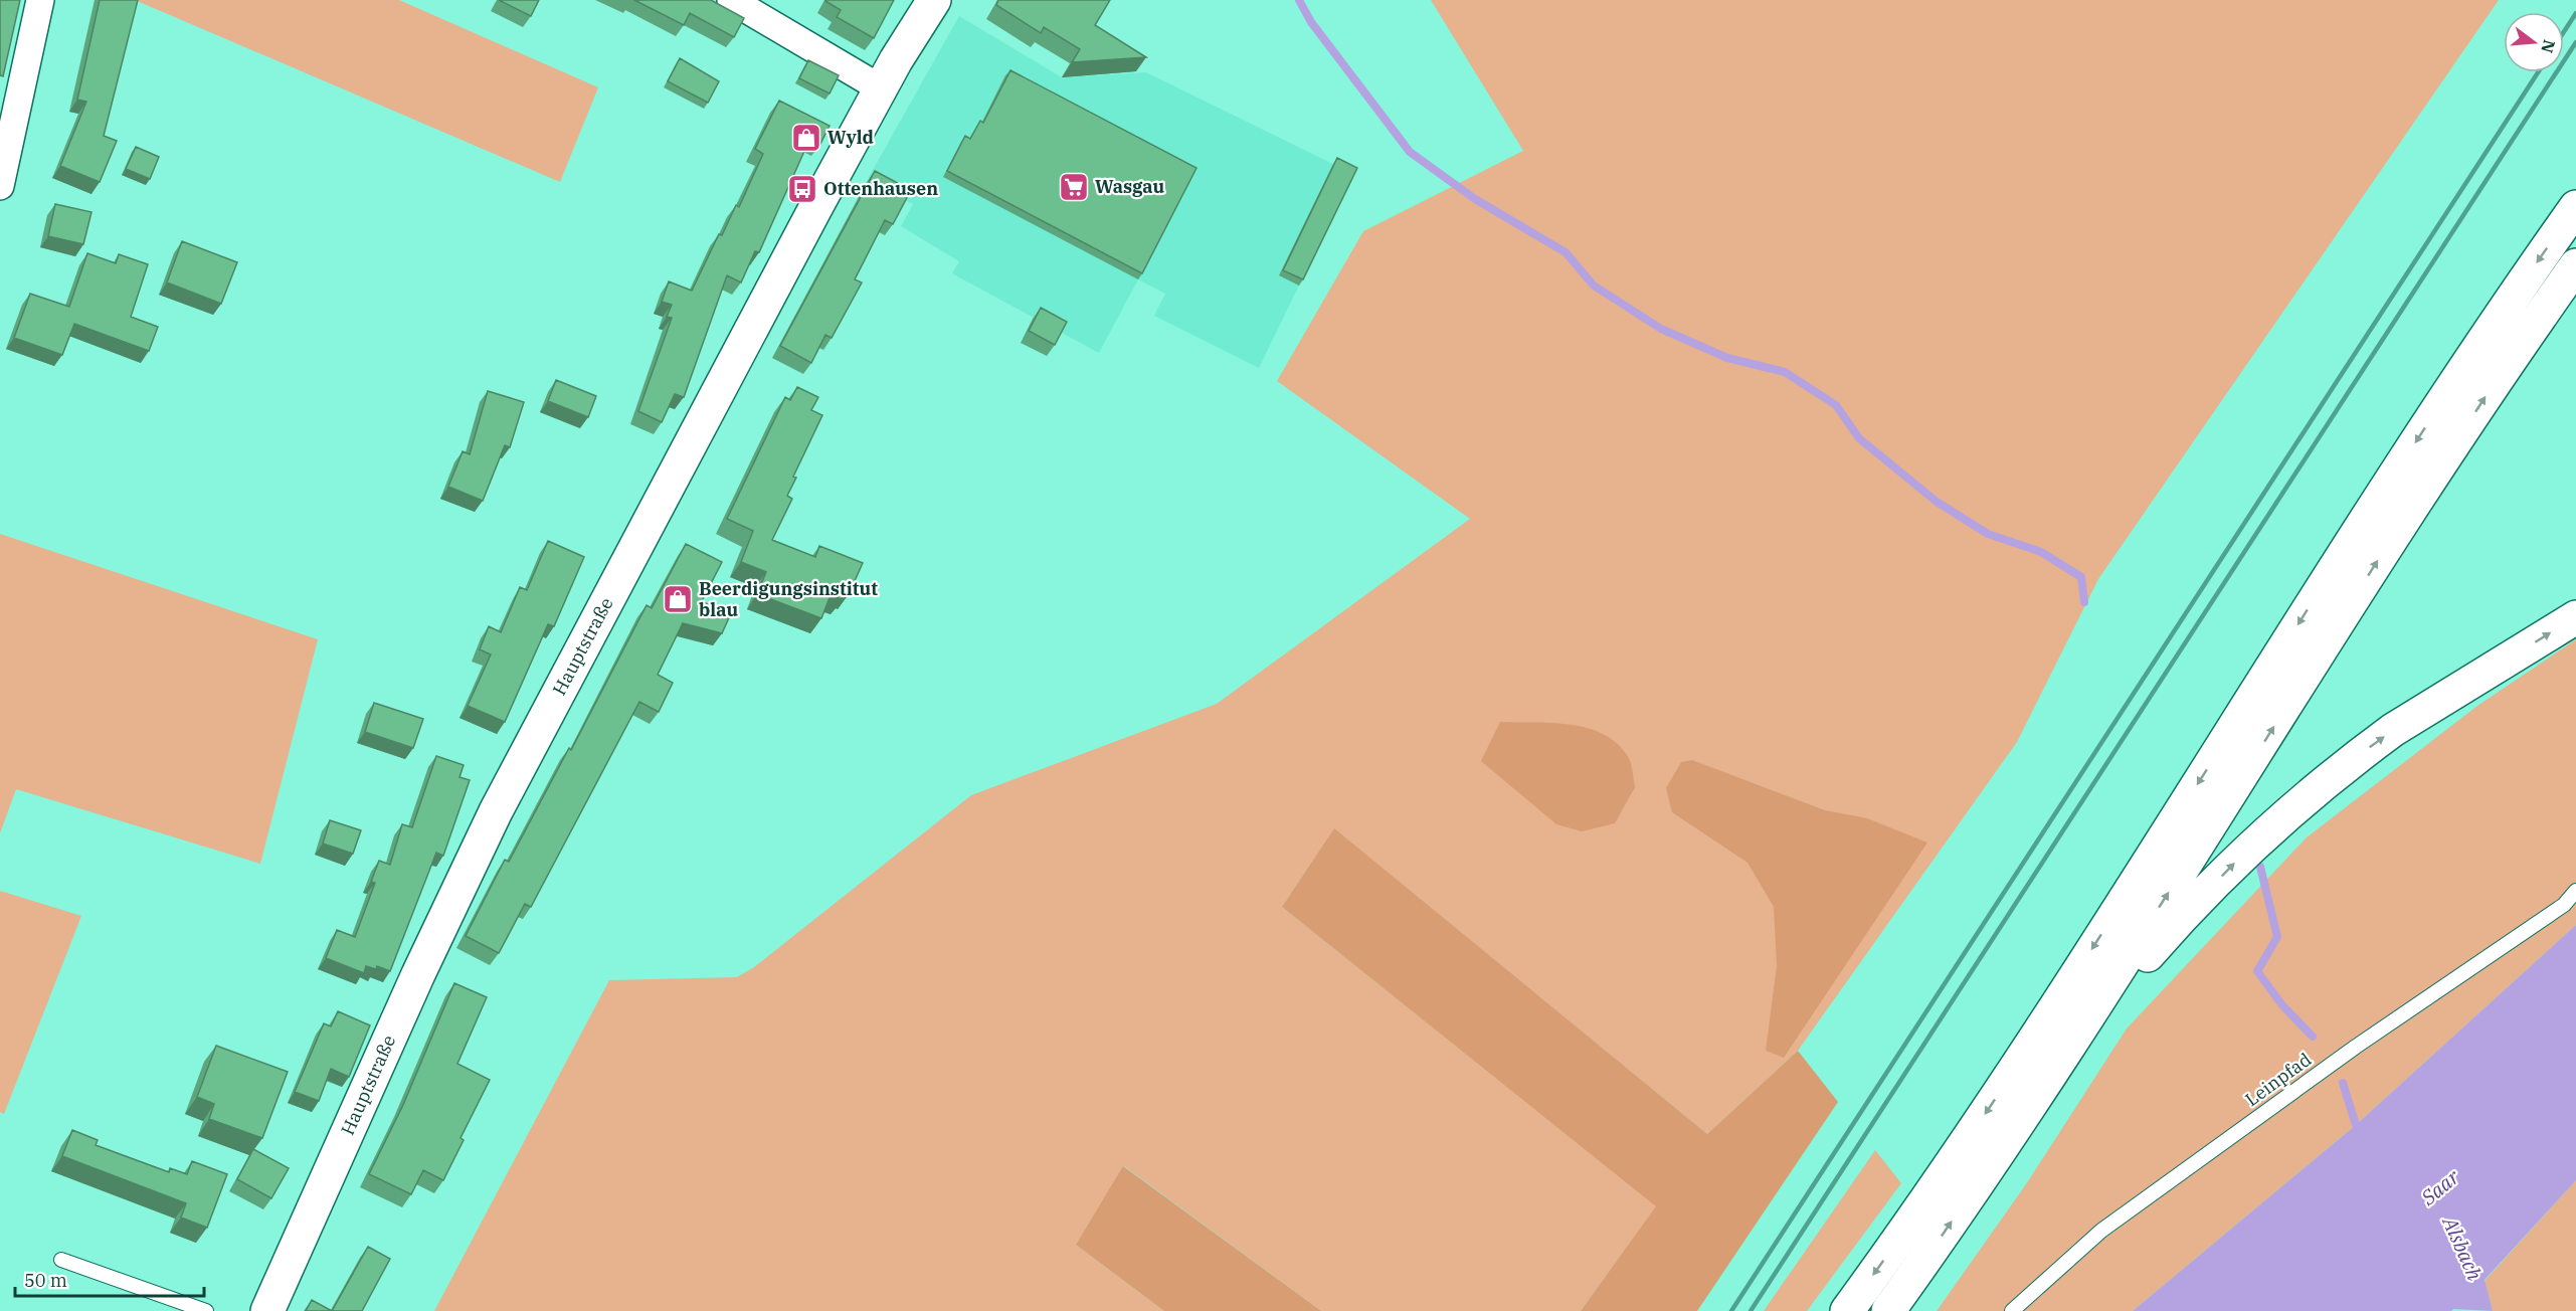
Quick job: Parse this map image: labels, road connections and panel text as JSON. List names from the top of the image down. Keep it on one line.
{"streets":{"main road":["Hauptstraße"],"lane":["Leinpfad"]},"water":["Saar","Alsbach"],"places":{"shop":["Wyld","Beerdigungsinstitut blau"],"supermarket":["Wasgau"],"bus stop":["Ottenhausen"]},"scale_bar":"50 m","north":"right"}
